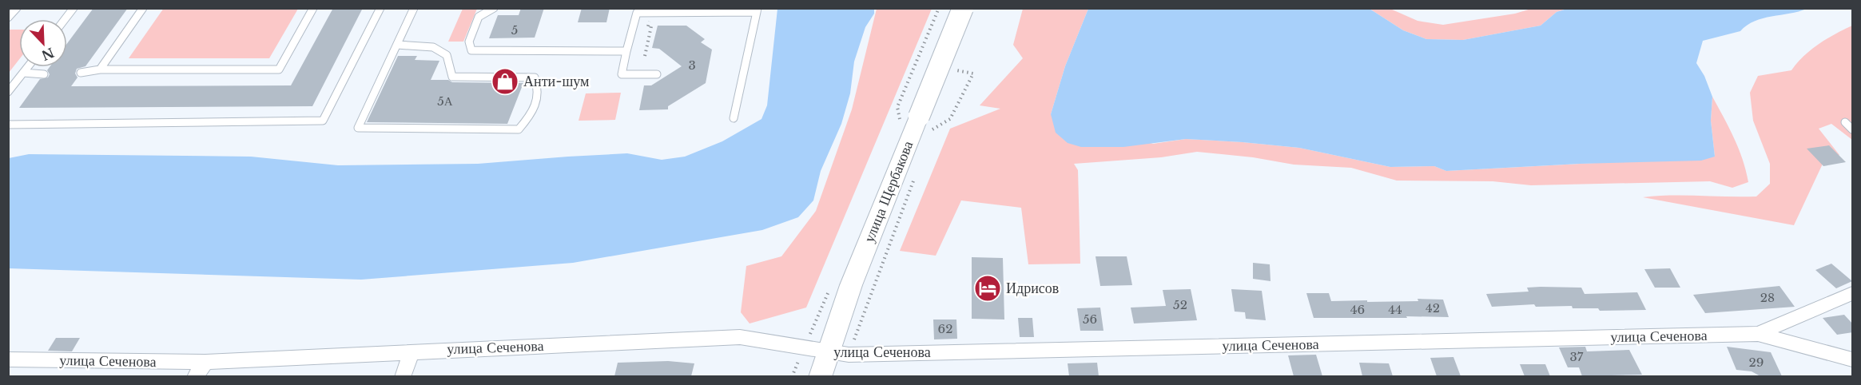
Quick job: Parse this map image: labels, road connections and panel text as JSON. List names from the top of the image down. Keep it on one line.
{"streets":{"main road":["улица Щербакова"],"street":["улица Сеченова"]},"crossings":[["улица Щербакова","улица Сеченова"]],"places":{"shop":["Анти-шум"],"hotel":["Идрисов"]},"house_numbers":["5","3","5А","28","52","42","46","44","56","62","37","29"],"north":"bottom right"}
